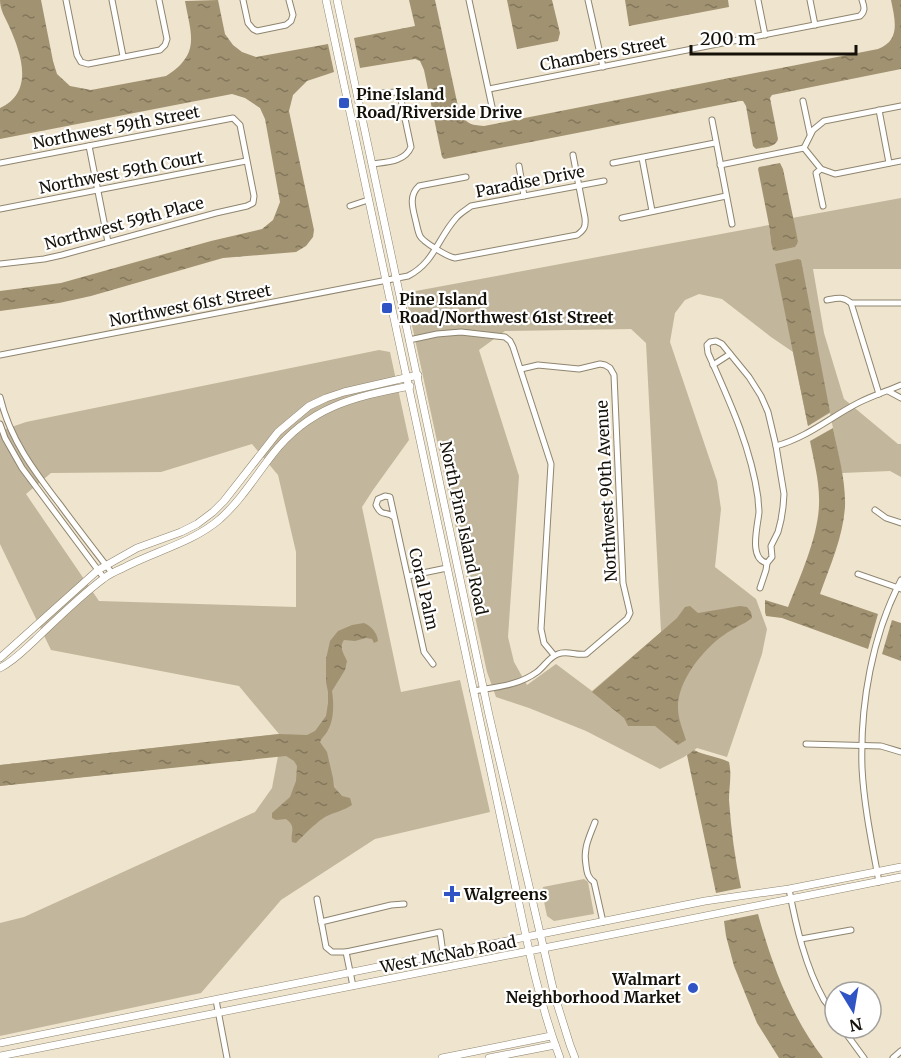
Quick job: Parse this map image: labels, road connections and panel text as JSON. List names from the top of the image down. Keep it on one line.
{"streets":{"main road":["North Pine Island Road","West McNab Road"],"street":["Chambers Street","Northwest 59th Street","Northwest 59th Court","Paradise Drive","Northwest 59th Place","Northwest 61st Street","Northwest 90th Avenue","Coral Palm"]},"crossings":[["Northwest 59th Street","Northwest 59th Court"],["Northwest 59th Street","Northwest 59th Place"],["Northwest 59th Court","Northwest 59th Place"],["Paradise Drive","Northwest 61st Street"],["Paradise Drive","North Pine Island Road"],["Northwest 61st Street","North Pine Island Road"],["North Pine Island Road","West McNab Road"]],"places":{"transit":["Pine Island Road/Riverside Drive","Pine Island Road/Northwest 61st Street"],"health":["Walgreens"],"other":["Walmart Neighborhood Market"]},"scale_bar":"200 m","north":"bottom"}
